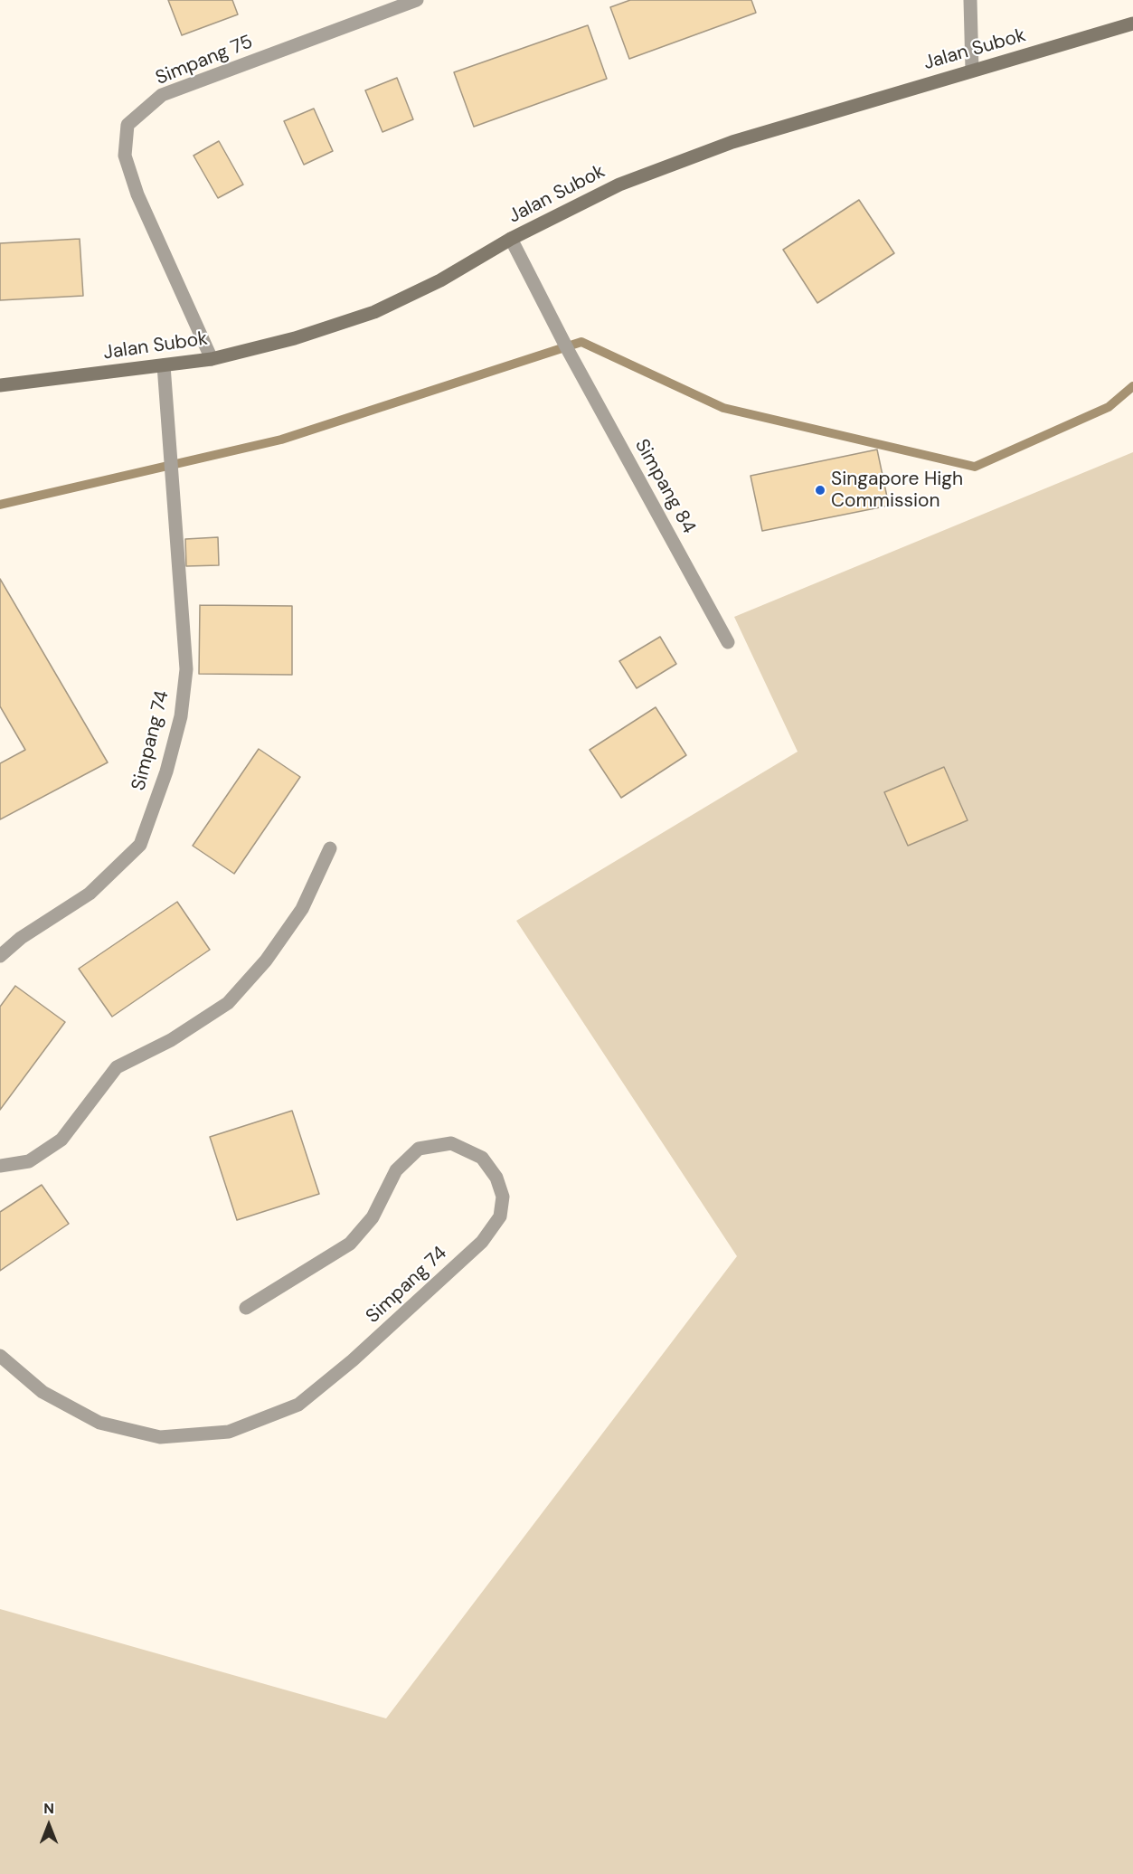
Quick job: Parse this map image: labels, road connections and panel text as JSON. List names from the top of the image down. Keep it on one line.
{"streets":{"main road":["Jalan Subok"],"street":["Simpang 75","Simpang 84","Simpang 74"]},"crossings":[["Jalan Subok","Simpang 75"],["Jalan Subok","Simpang 84"],["Jalan Subok","Simpang 74"]],"places":["Singapore High Commission"],"north":"top"}
